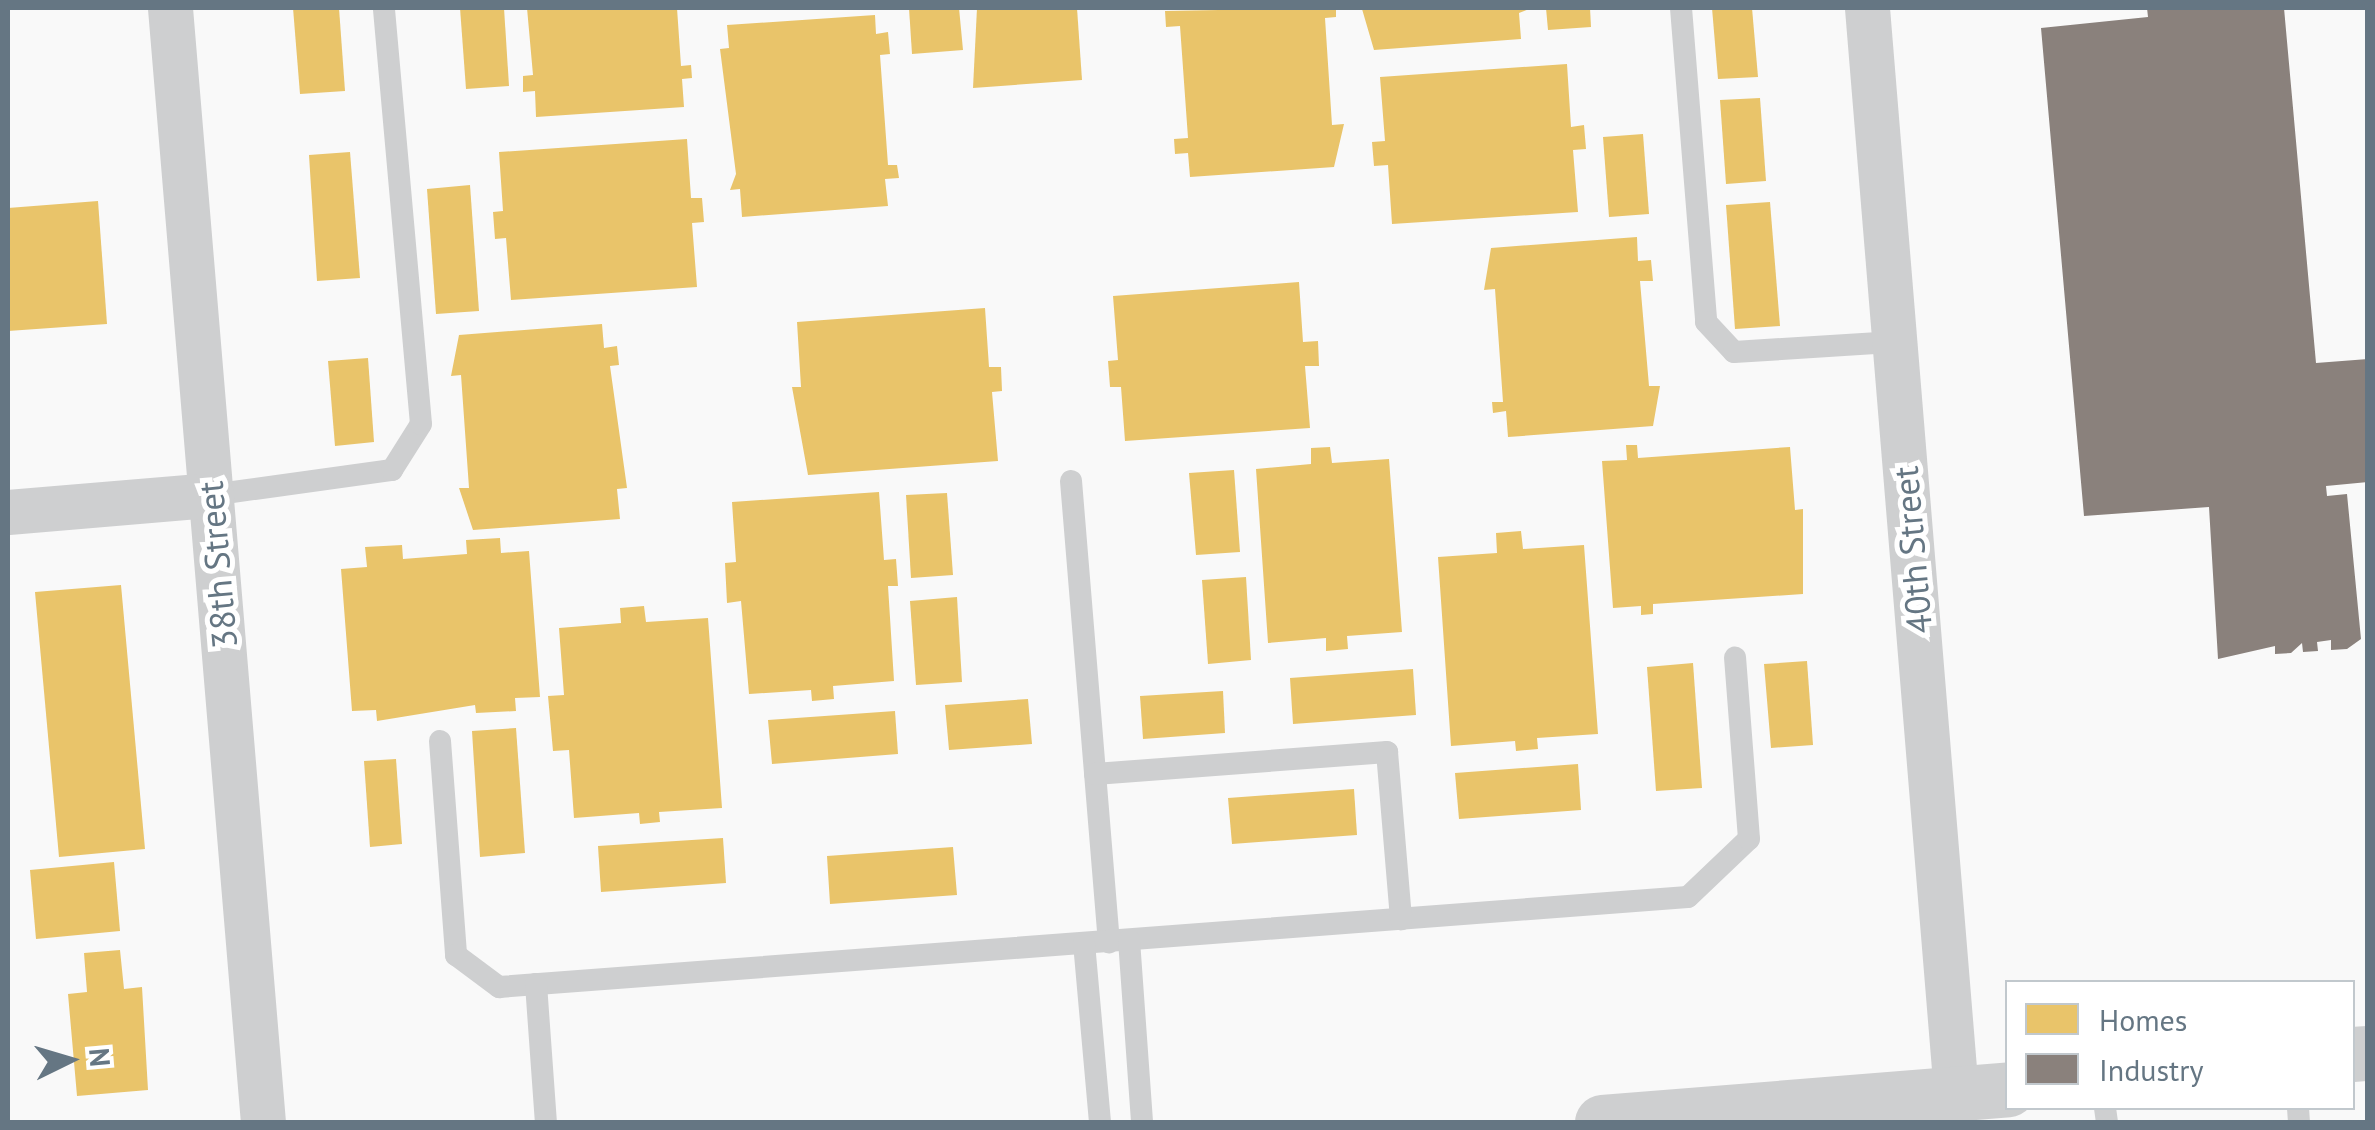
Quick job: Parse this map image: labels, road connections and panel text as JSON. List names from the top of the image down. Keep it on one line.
{"streets":{"street":["40th Street","38th Street"]},"legend":["Homes","Industry"],"north":"right"}
